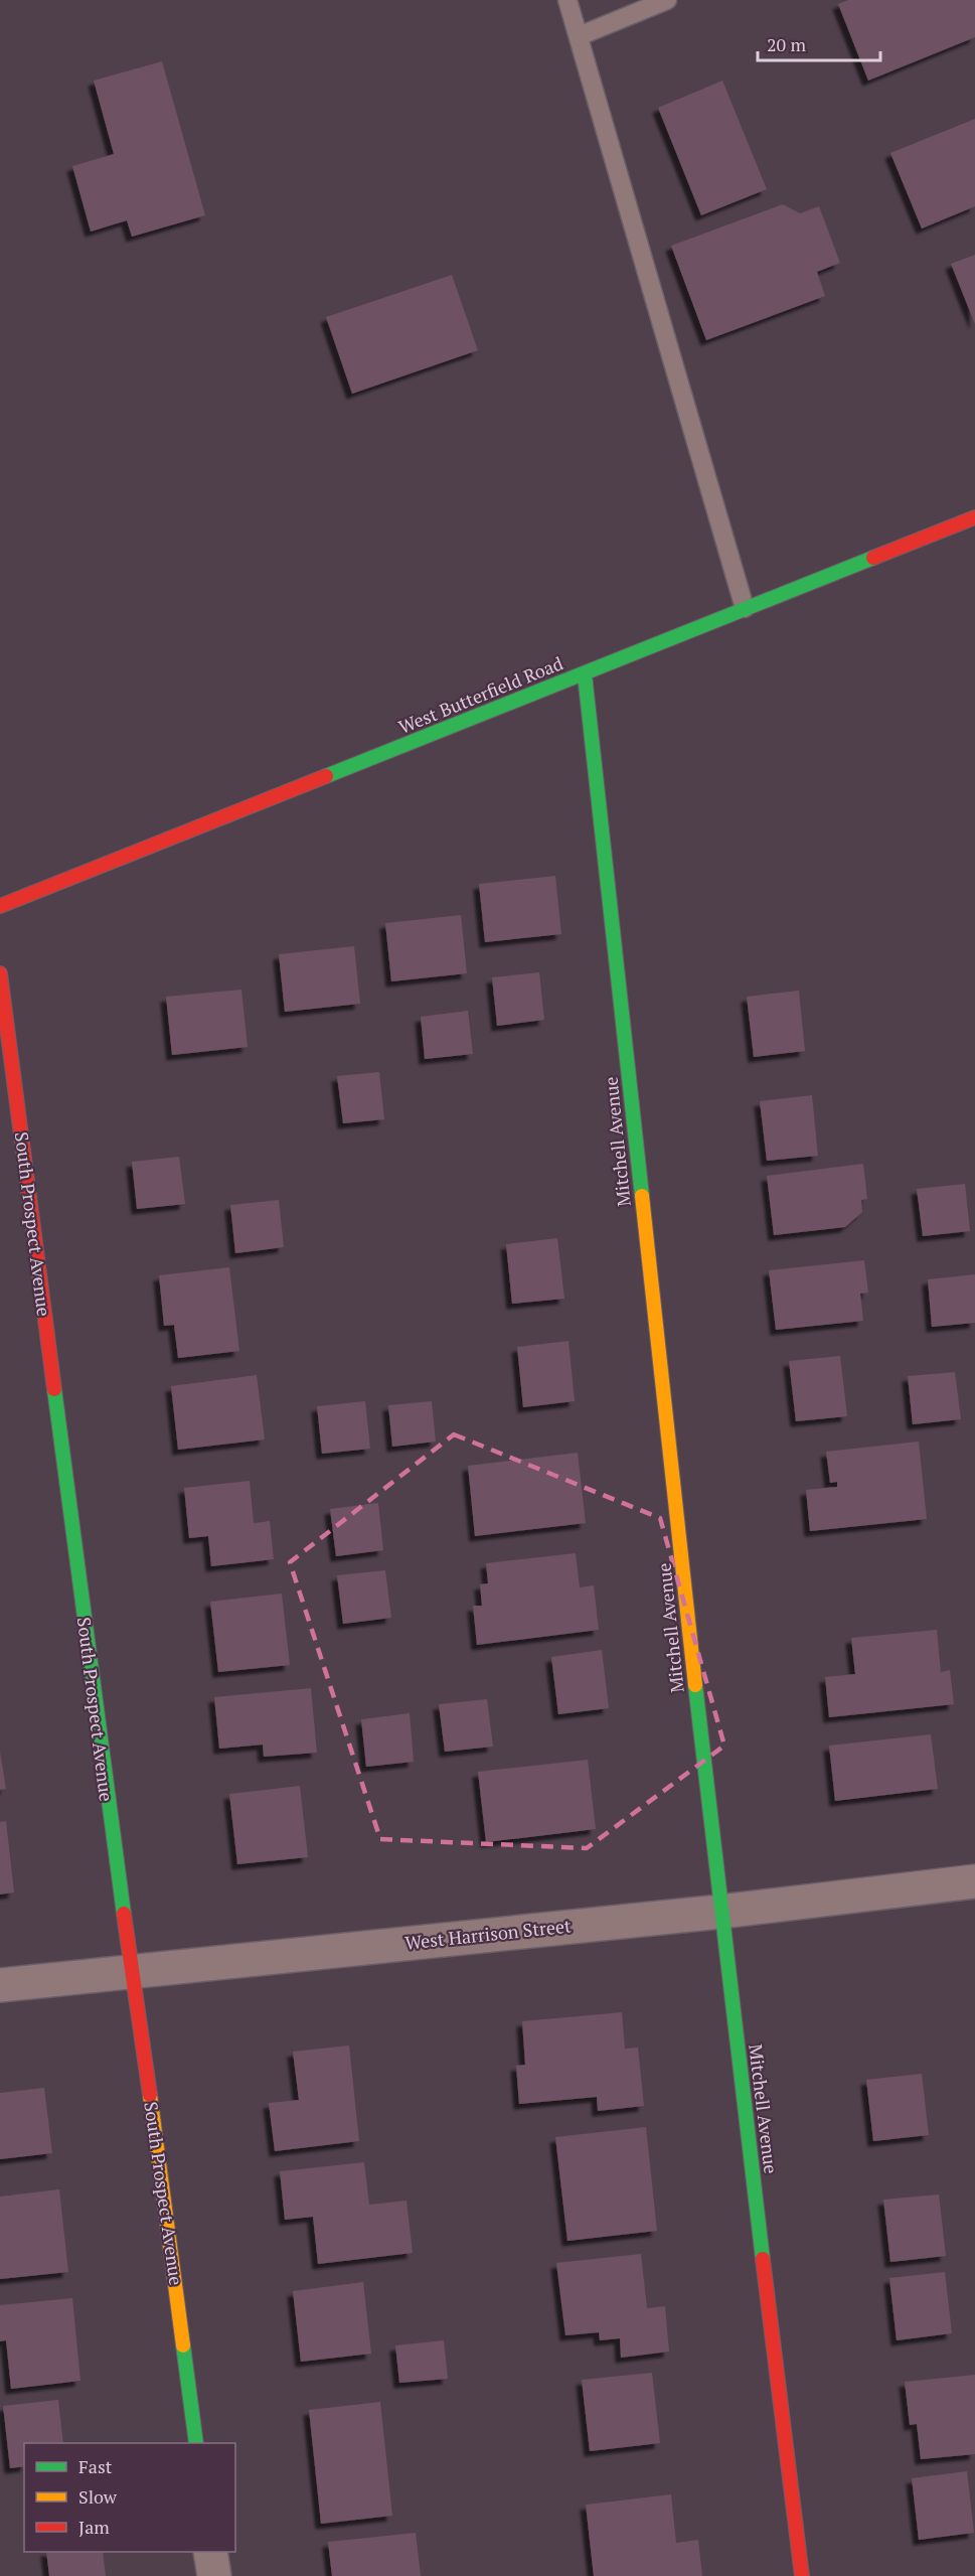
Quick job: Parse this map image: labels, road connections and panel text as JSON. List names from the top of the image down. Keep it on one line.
{"streets":{"street":["West Butterfield Road","Mitchell Avenue","South Prospect Avenue","West Harrison Street"]},"crossings":[["West Butterfield Road","Mitchell Avenue"],["Mitchell Avenue","West Harrison Street"],["South Prospect Avenue","West Harrison Street"]],"legend":["Fast","Slow","Jam"],"scale_bar":"20 m"}
